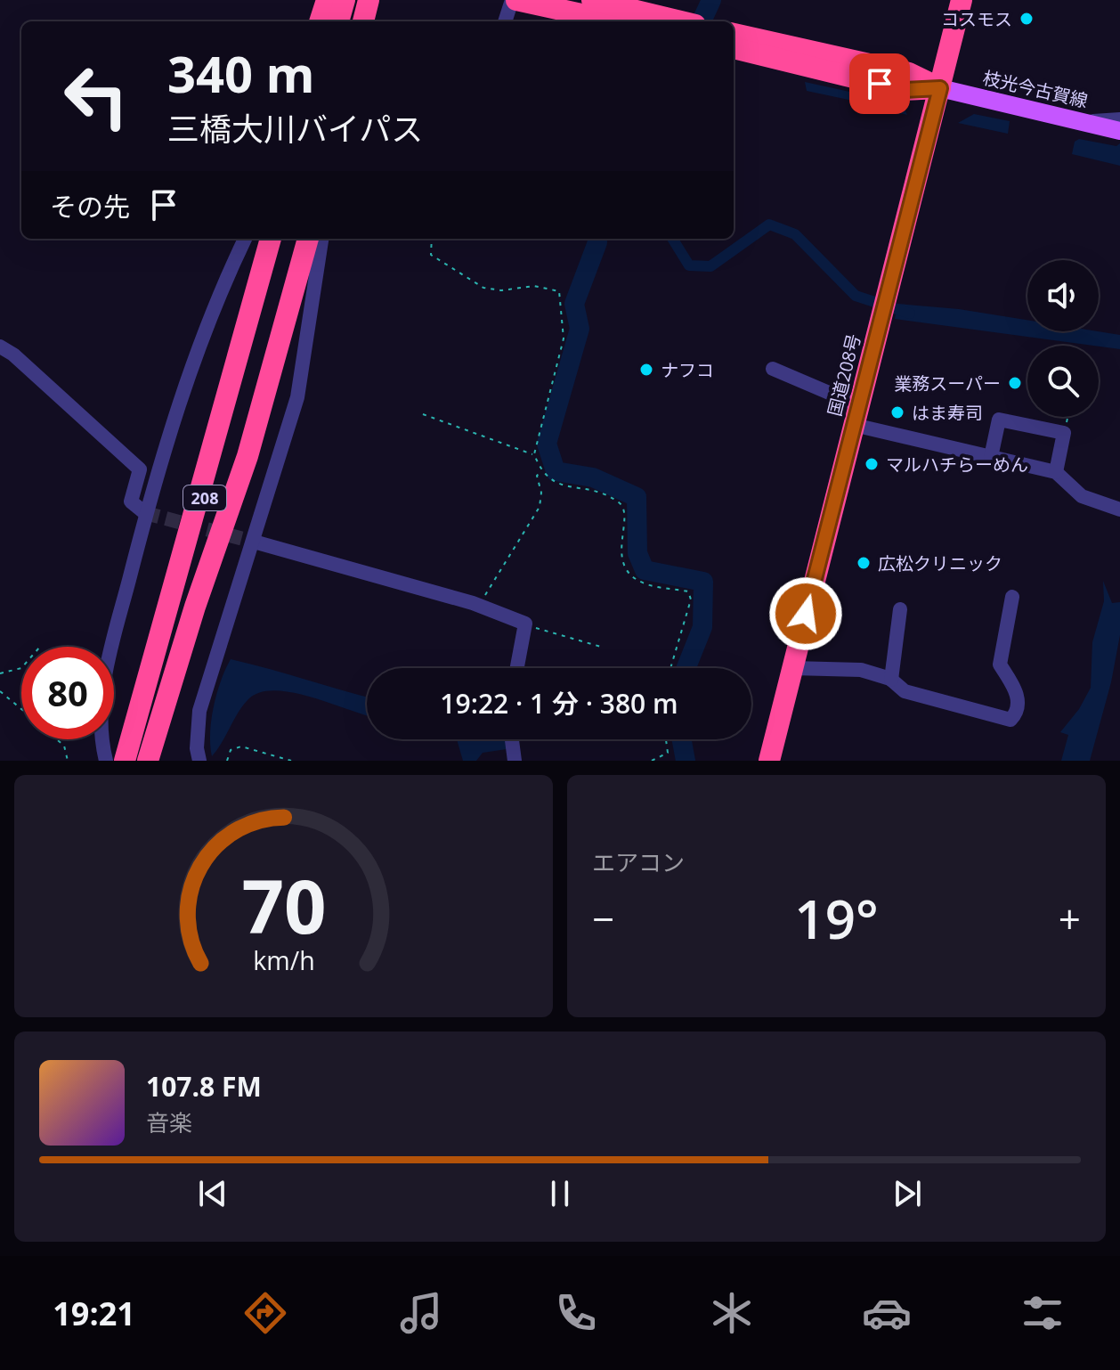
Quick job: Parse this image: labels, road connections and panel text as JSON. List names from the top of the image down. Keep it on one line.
{"streets":{"highway":["国道208号","208"],"main road":["枝光今古賀線"]},"crossings":[["枝光今古賀線","国道208号"]],"places":["コスモス","ナフコ","業務スーパー","はま寿司","マルハチらーめん","広松クリニック"],"page":{"turn":["340 m","三橋大川バイパス"],"then":"その先","limit":"80","trip":"19:22 · 1 分 · 380 m","tile":"エアコン","heat":["−","19°","+"],"song":["107.8 FM","音楽"],"tabs":"19:21","gauge":["70","km/h"]}}
